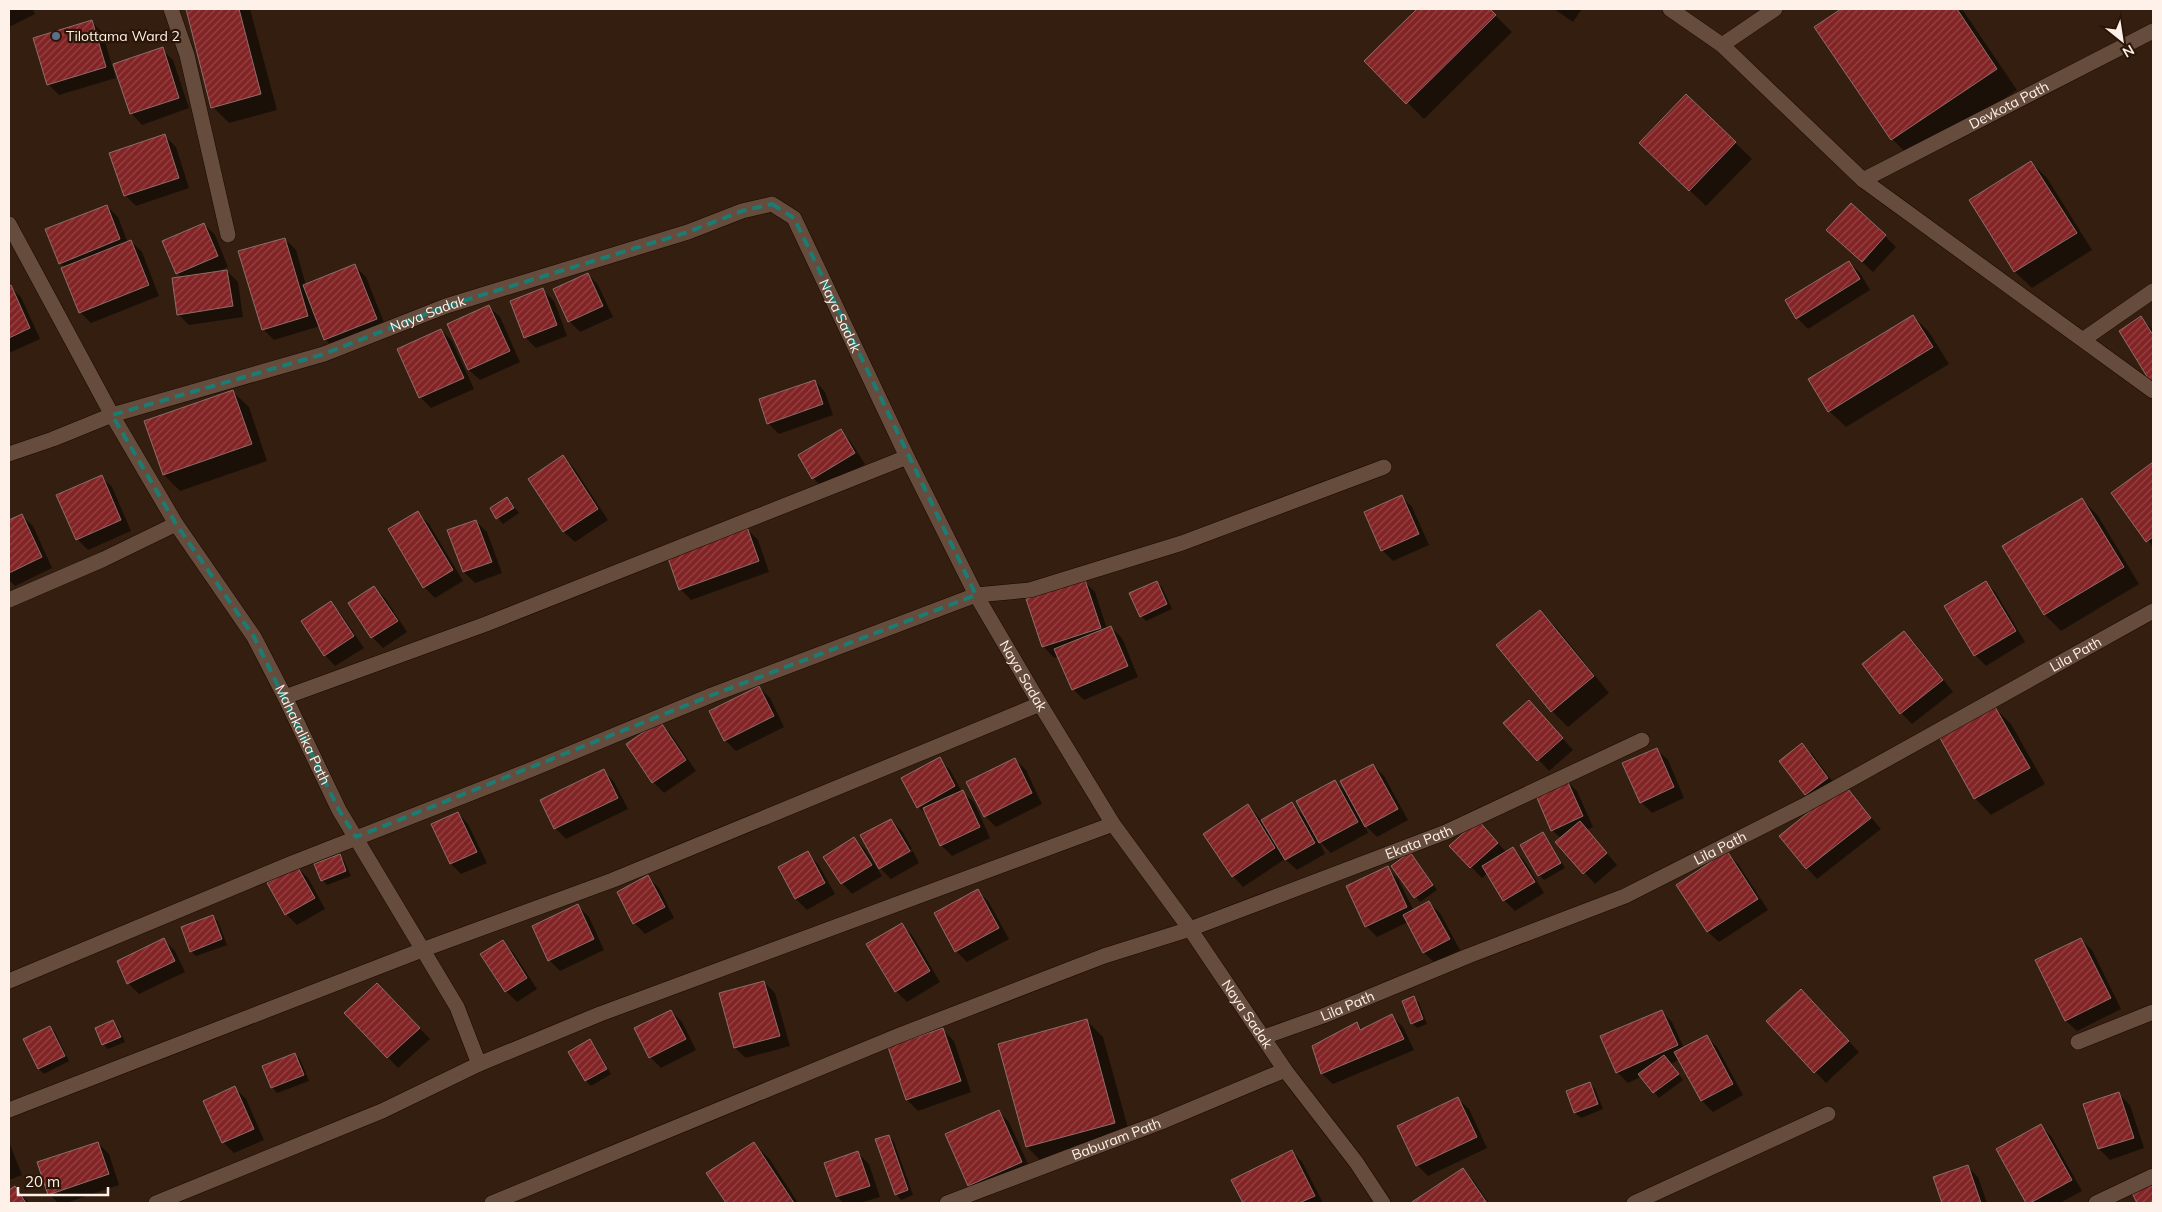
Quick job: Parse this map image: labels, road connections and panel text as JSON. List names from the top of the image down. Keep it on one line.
{"streets":{"street":["Devkota Path","Naya Sadak","Lila Path","Mahakalika Path","Ekata Path","Baburam Path"]},"crossings":[["Naya Sadak","Lila Path"],["Naya Sadak","Mahakalika Path"],["Naya Sadak","Ekata Path"],["Naya Sadak","Baburam Path"]],"places":["Tilottama Ward 2"],"scale_bar":"20 m","north":"bottom right"}
